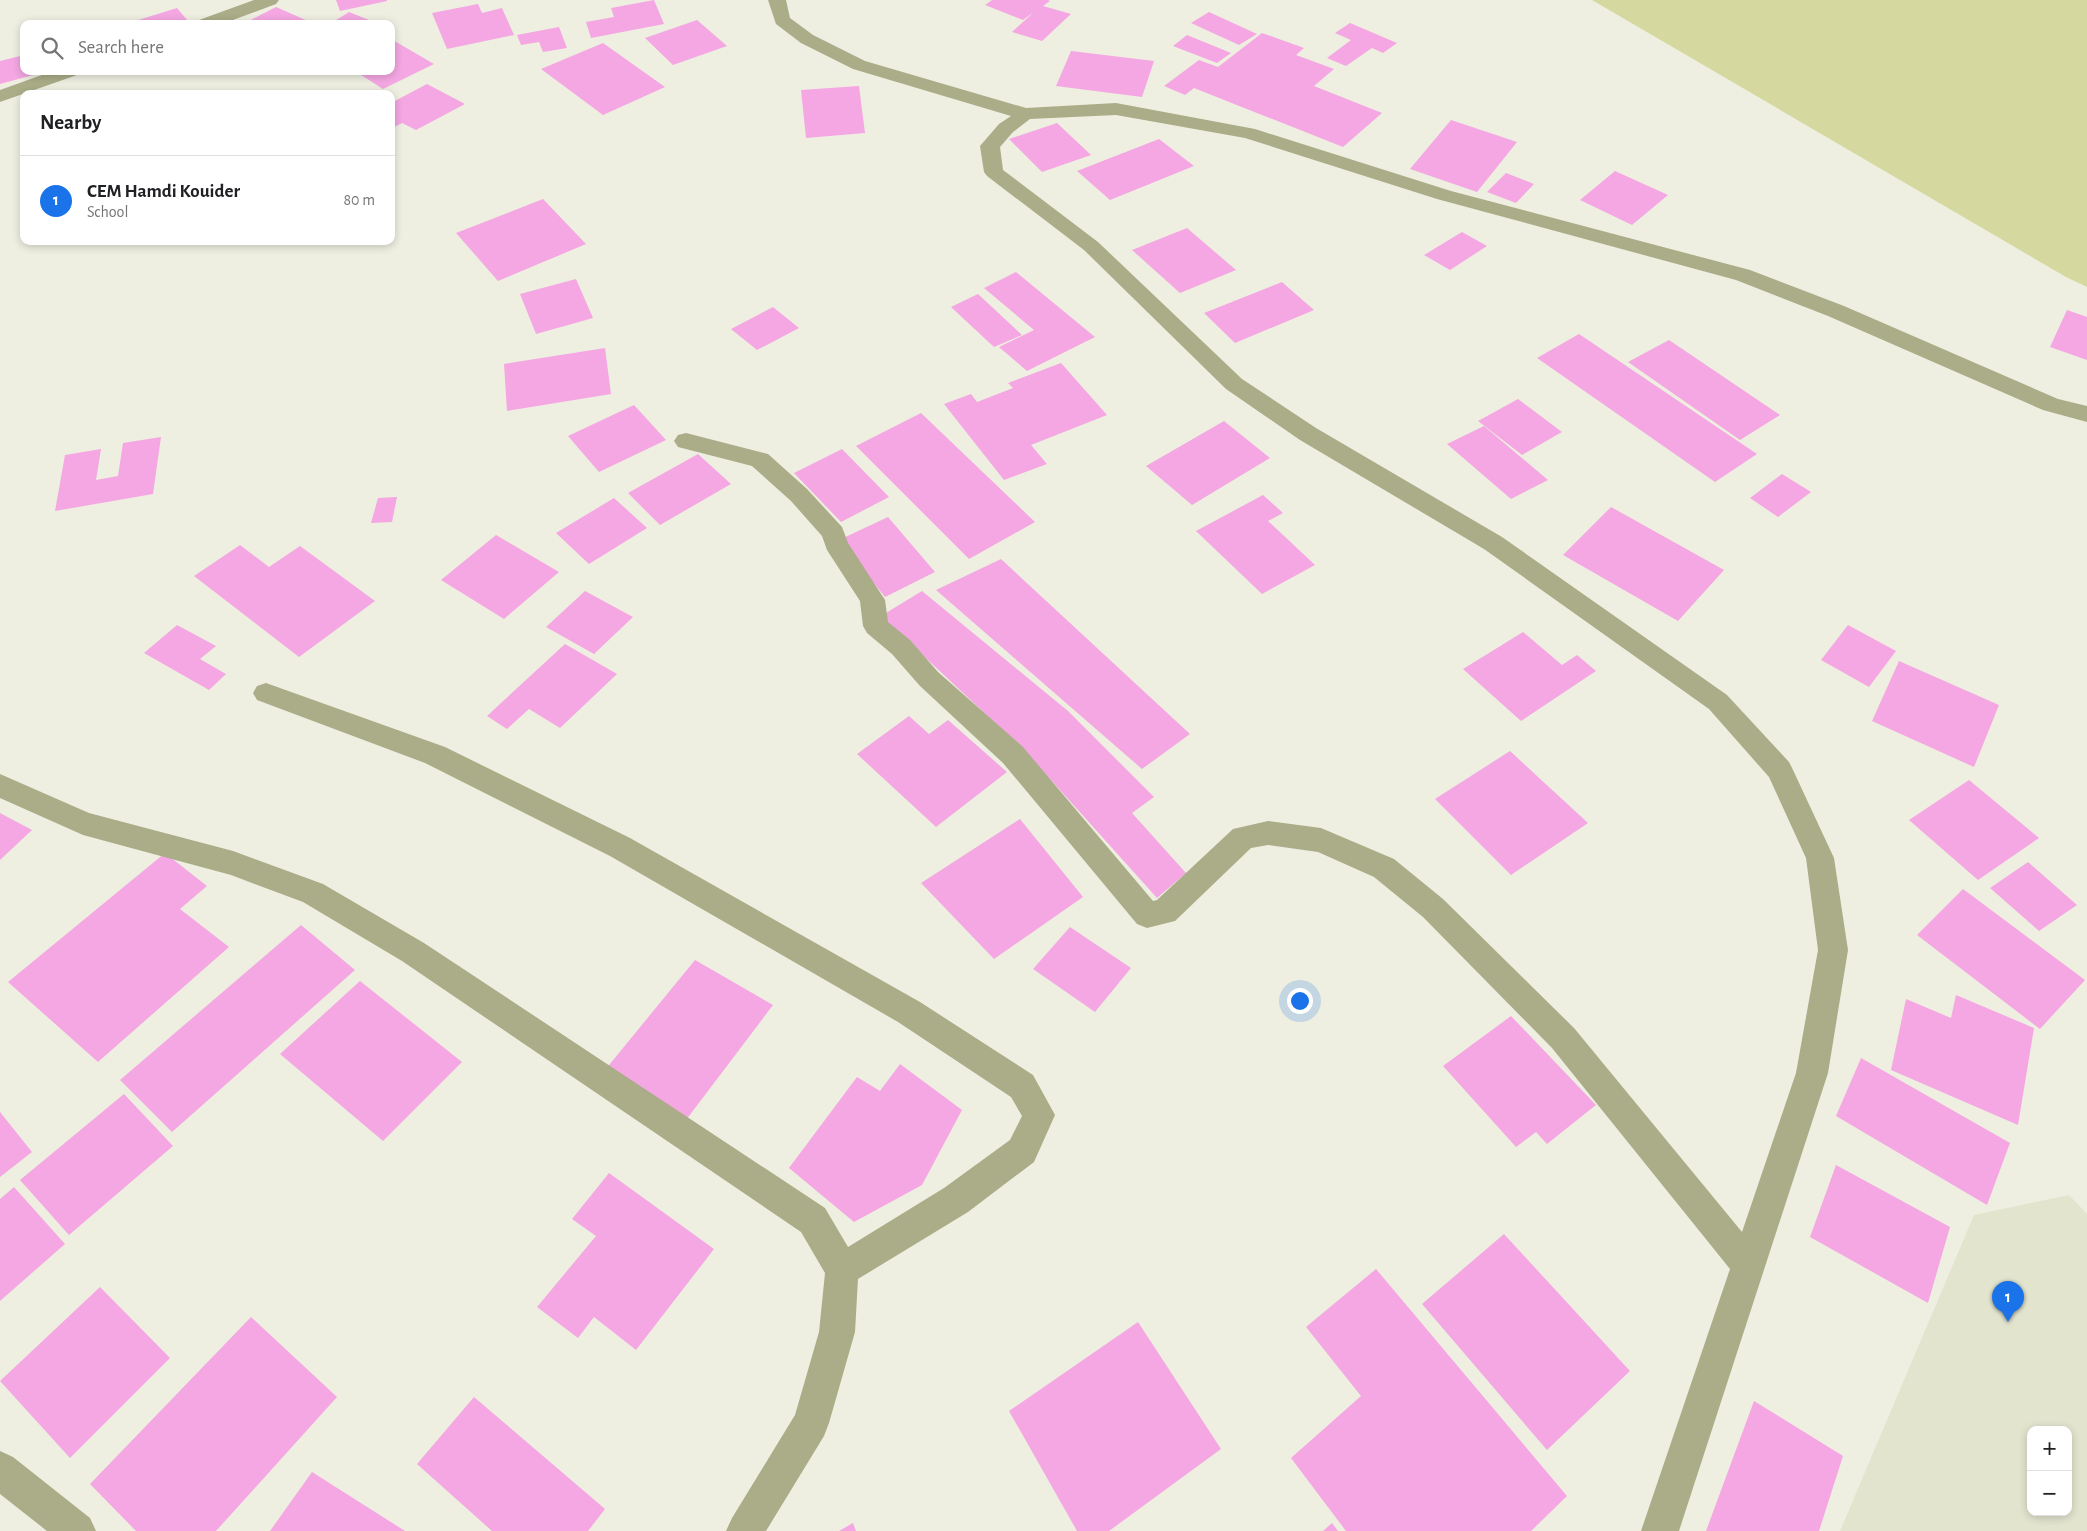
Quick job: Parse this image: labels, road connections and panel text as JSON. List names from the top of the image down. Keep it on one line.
{"page":{"search":"Search here","heading":"Nearby","list":[{"mark":"1","name":"CEM Hamdi Kouider","note":"School","value":"80 m"}],"pins":"1","map_buttons":["+","−"]}}
